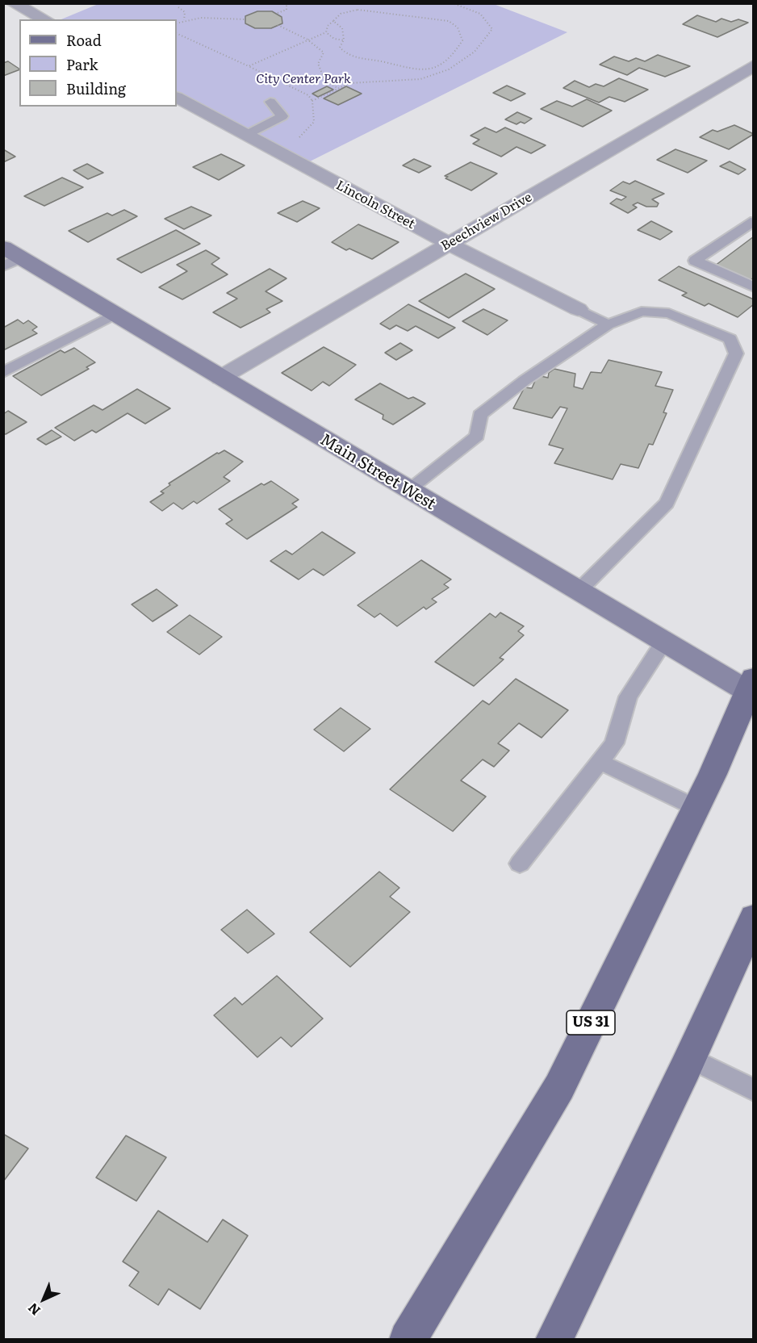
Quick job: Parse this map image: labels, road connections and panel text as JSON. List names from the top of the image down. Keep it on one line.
{"streets":{"main road":["Main Street West","US 31"],"street":["Lincoln Street","Beechview Drive"]},"crossings":[["Lincoln Street","Beechview Drive"],["Beechview Drive","Main Street West"],["Main Street West","US 31"]],"parks":["City Center Park"],"legend":["Road","Park","Building"],"north":"bottom left"}
